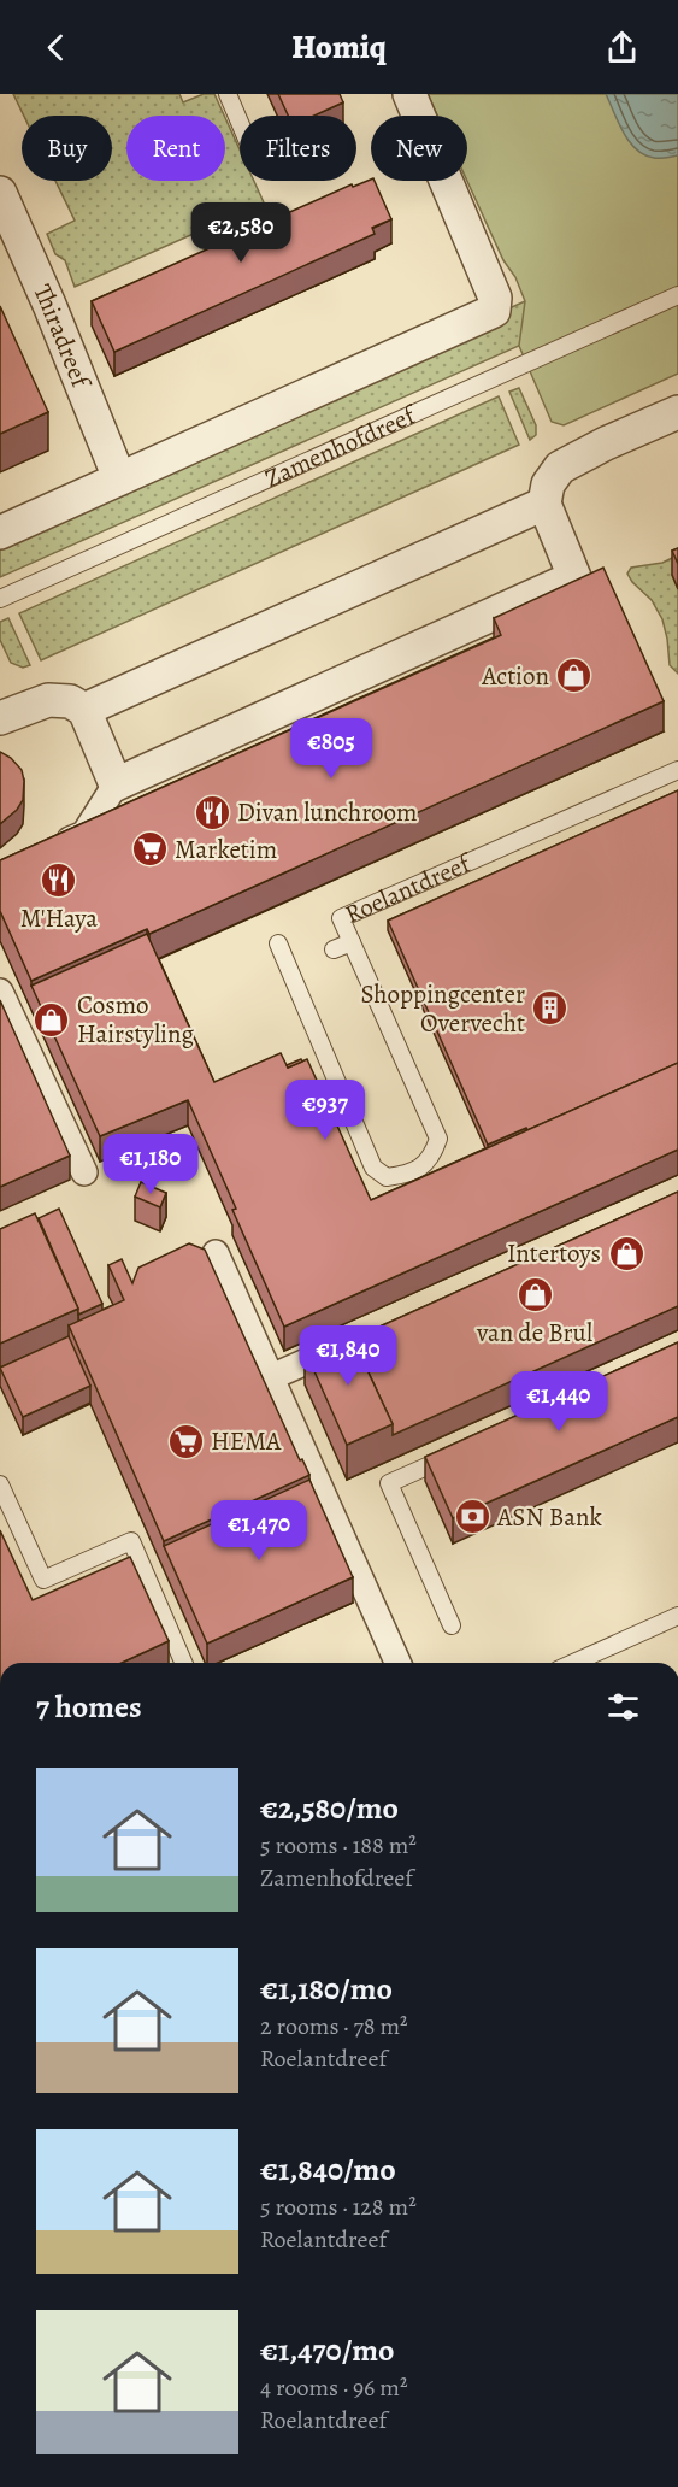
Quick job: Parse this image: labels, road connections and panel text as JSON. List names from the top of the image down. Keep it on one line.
{"streets":{"street":["Thiradreef"],"lane":["Zamenhofdreef","Roelantdreef"]},"places":{"shop":["Action","Cosmo Hairstyling","Intertoys","van de Brul"],"restaurant":["Divan lunchroom","M'Haya"],"supermarket":["Marketim","HEMA"],"building":["Shoppingcenter Overvecht"],"bank":["ASN Bank"]},"page":{"header":"Homiq","chip":["Buy","Rent","Filters","New"],"price":["€2,580","€805","€937","€1,180","€1,840","€1,440","€1,470"],"heading":"7 homes","list":[{"name":"€2,580/mo","note":"5 rooms · 188 m² · Zamenhofdreef"},{"name":"€1,180/mo","note":"2 rooms · 78 m² · Roelantdreef"},{"name":"€1,840/mo","note":"5 rooms · 128 m² · Roelantdreef"},{"name":"€1,470/mo","note":"4 rooms · 96 m² · Roelantdreef"}]}}
